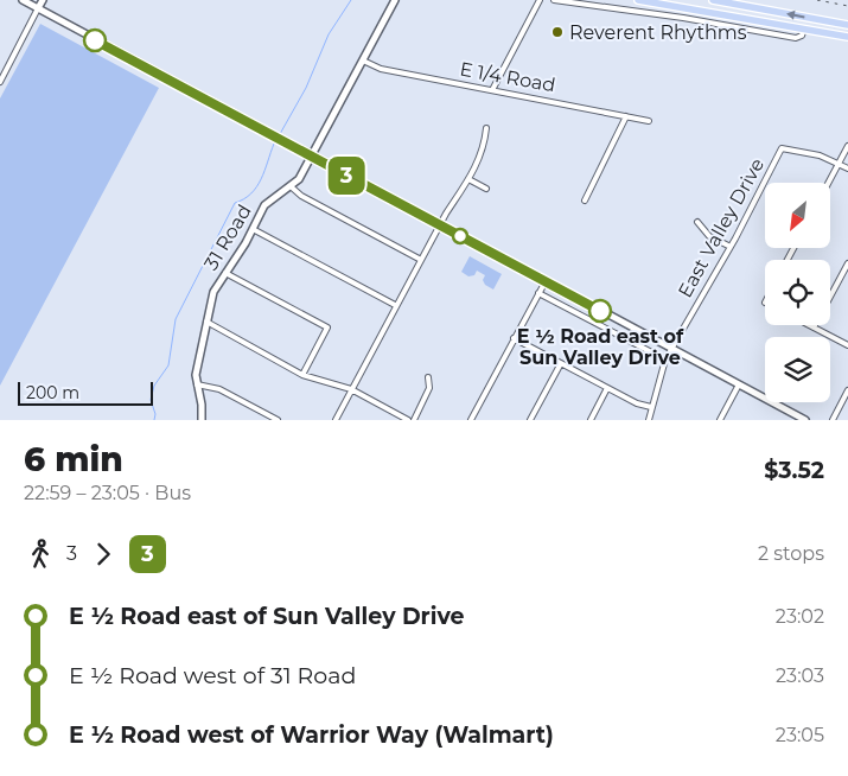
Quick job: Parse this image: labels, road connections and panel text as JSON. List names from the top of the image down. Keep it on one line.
{"streets":{"main road":["31 Road"],"street":["E 1/4 Road","East Valley Drive"]},"crossings":[["E 1/4 Road","31 Road"]],"places":["Reverent Rhythms","E ½ Road east of Sun Valley Drive"],"lines":["bus line 3"],"scale_bar":"200 m","north":"bottom left","page":{"on_map":"3","scale":"200 m","heading":["6 min","22:59 – 23:05 · Bus","$3.52"],"legs":["3","3","2 stops"],"list":[{"name":"E ½ Road east of Sun Valley Drive","value":"23:02"},{"name":"E ½ Road west of 31 Road","value":"23:03"},{"name":"E ½ Road west of Warrior Way (Walmart)","value":"23:05"}]}}
